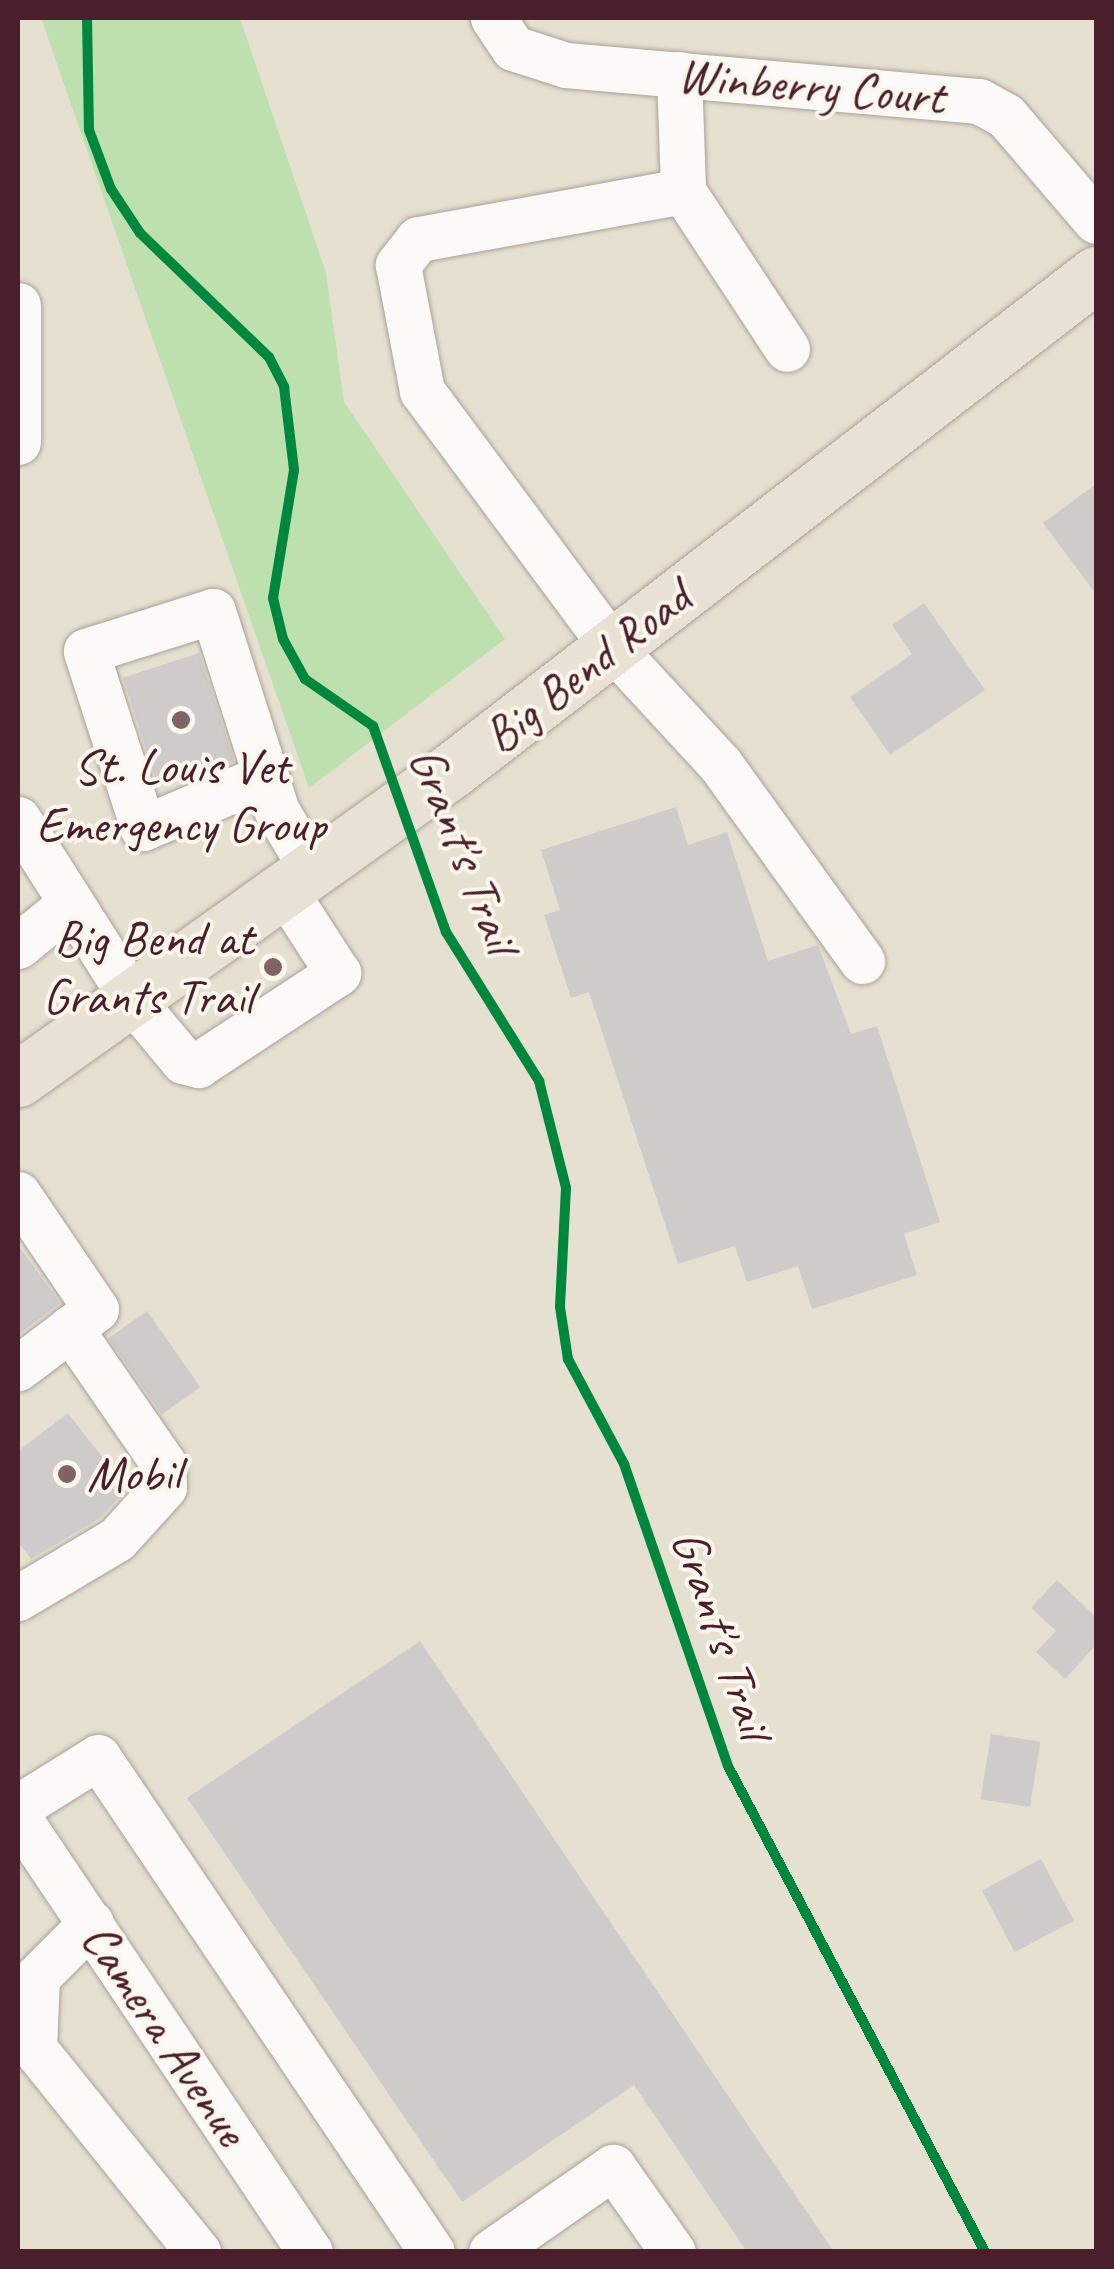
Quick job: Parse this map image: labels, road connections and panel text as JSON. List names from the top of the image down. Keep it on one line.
{"streets":{"main road":["Big Bend Road"],"street":["Winberry Court","Camera Avenue"],"cycle path":["Grant's Trail"]},"places":["St. Louis Vet Emergency Group","Big Bend at Grants Trail","Mobil"]}
